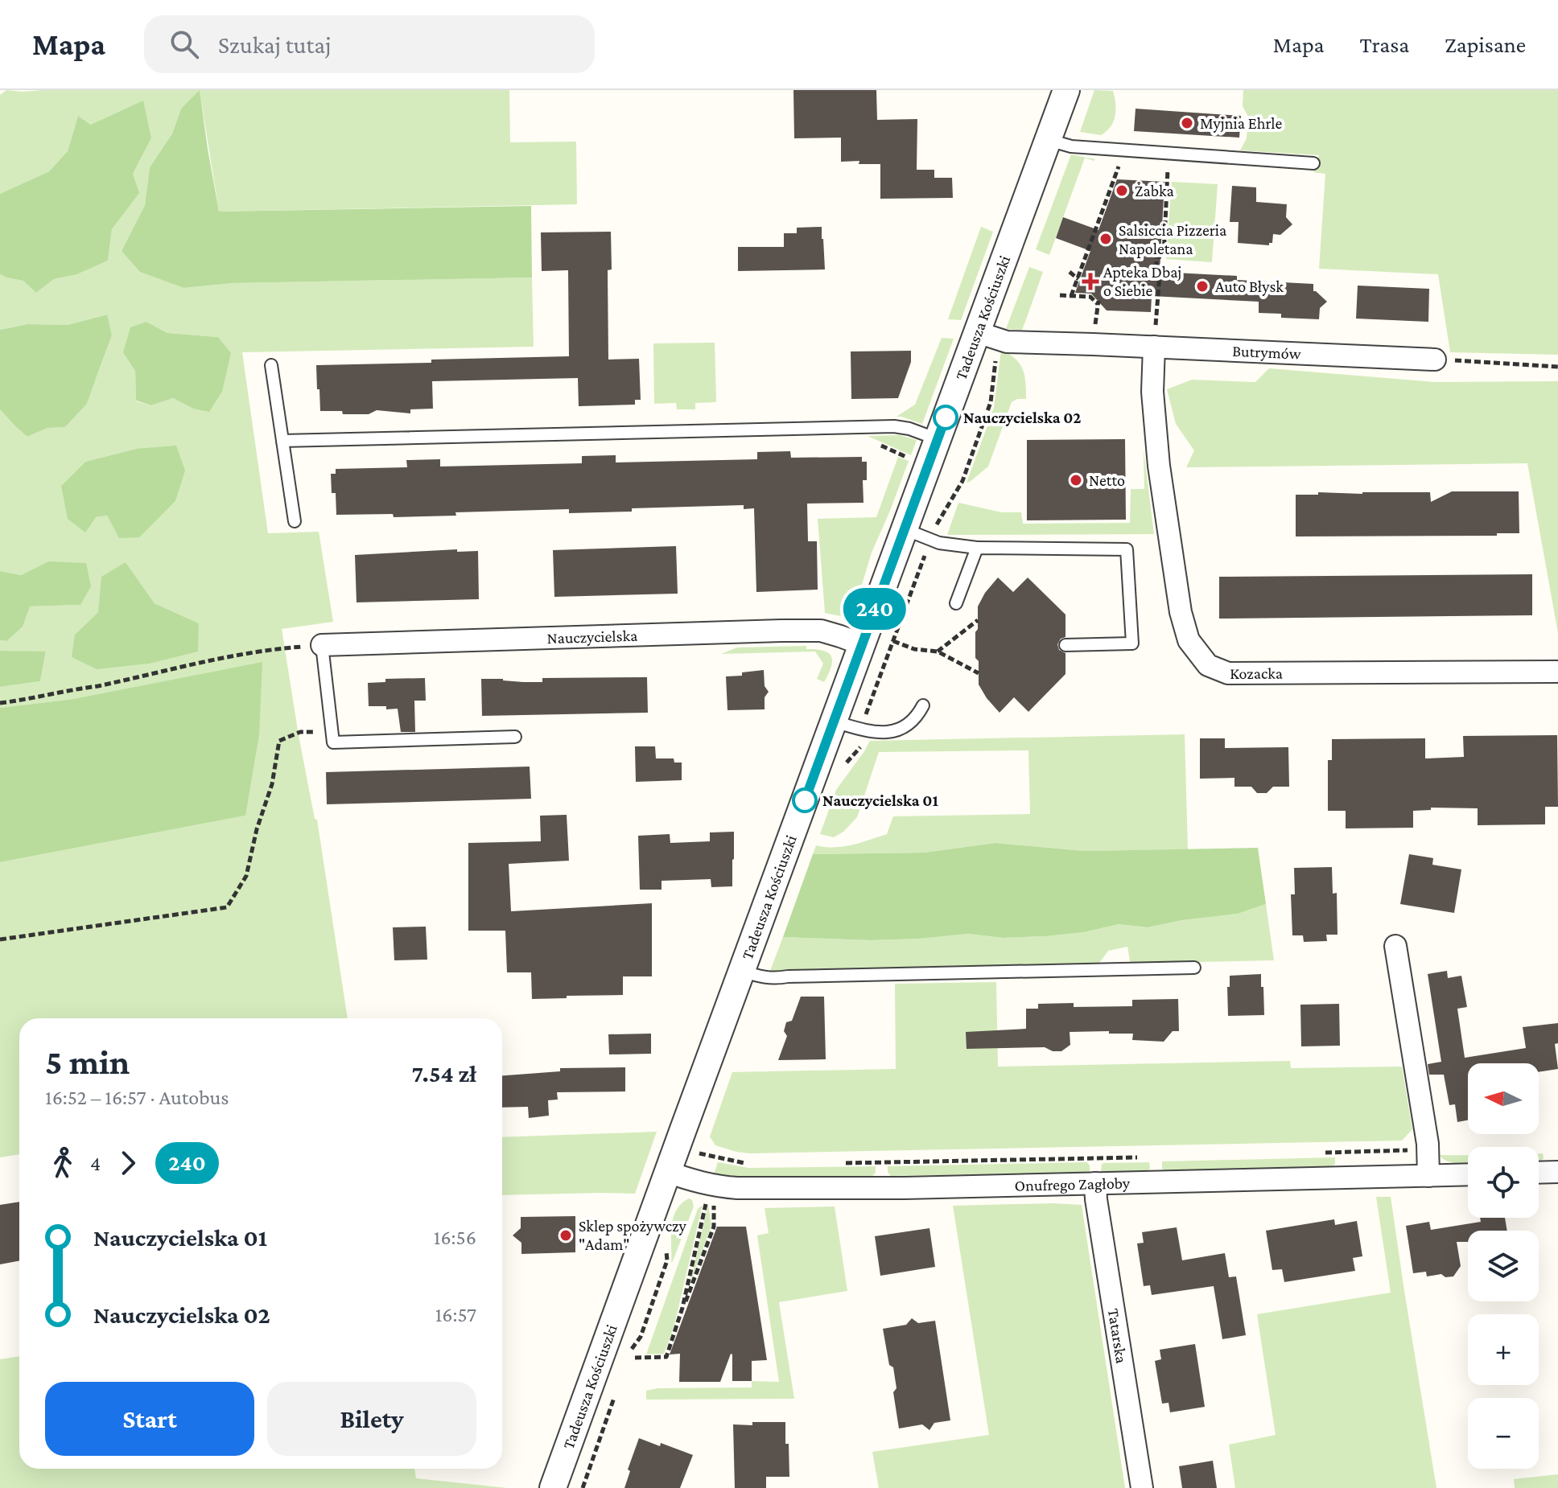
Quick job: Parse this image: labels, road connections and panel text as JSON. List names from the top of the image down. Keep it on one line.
{"streets":{"street":["Tadeusza Kościuszki","Butrymów","Nauczycielska","Kozacka","Onufrego Zagłoby","Tatarska"]},"crossings":[["Tadeusza Kościuszki","Butrymów"],["Tadeusza Kościuszki","Nauczycielska"],["Tadeusza Kościuszki","Onufrego Zagłoby"],["Butrymów","Kozacka"],["Onufrego Zagłoby","Tatarska"]],"places":{"other":["Myjnia Ehrle","Żabka","Salsiccia Pizzeria Napoletana","Auto Błysk","Nauczycielska 02","Netto","Nauczycielska 01","Sklep spożywczy \"Adam\""],"health":["Apteka Dbaj o Siebie"]},"lines":["bus line 240"],"north":"left","page":{"header":"Mapa","search":"Szukaj tutaj","nav":["Mapa","Trasa","Zapisane"],"on_map":"240","heading":["5 min","16:52 – 16:57 · Autobus","7.54 zł"],"map_buttons":["+","−"],"legs":["4","240"],"list":[{"name":"Nauczycielska 01","value":"16:56"},{"name":"Nauczycielska 02","value":"16:57"}],"buttons":["Start","Bilety"]}}
